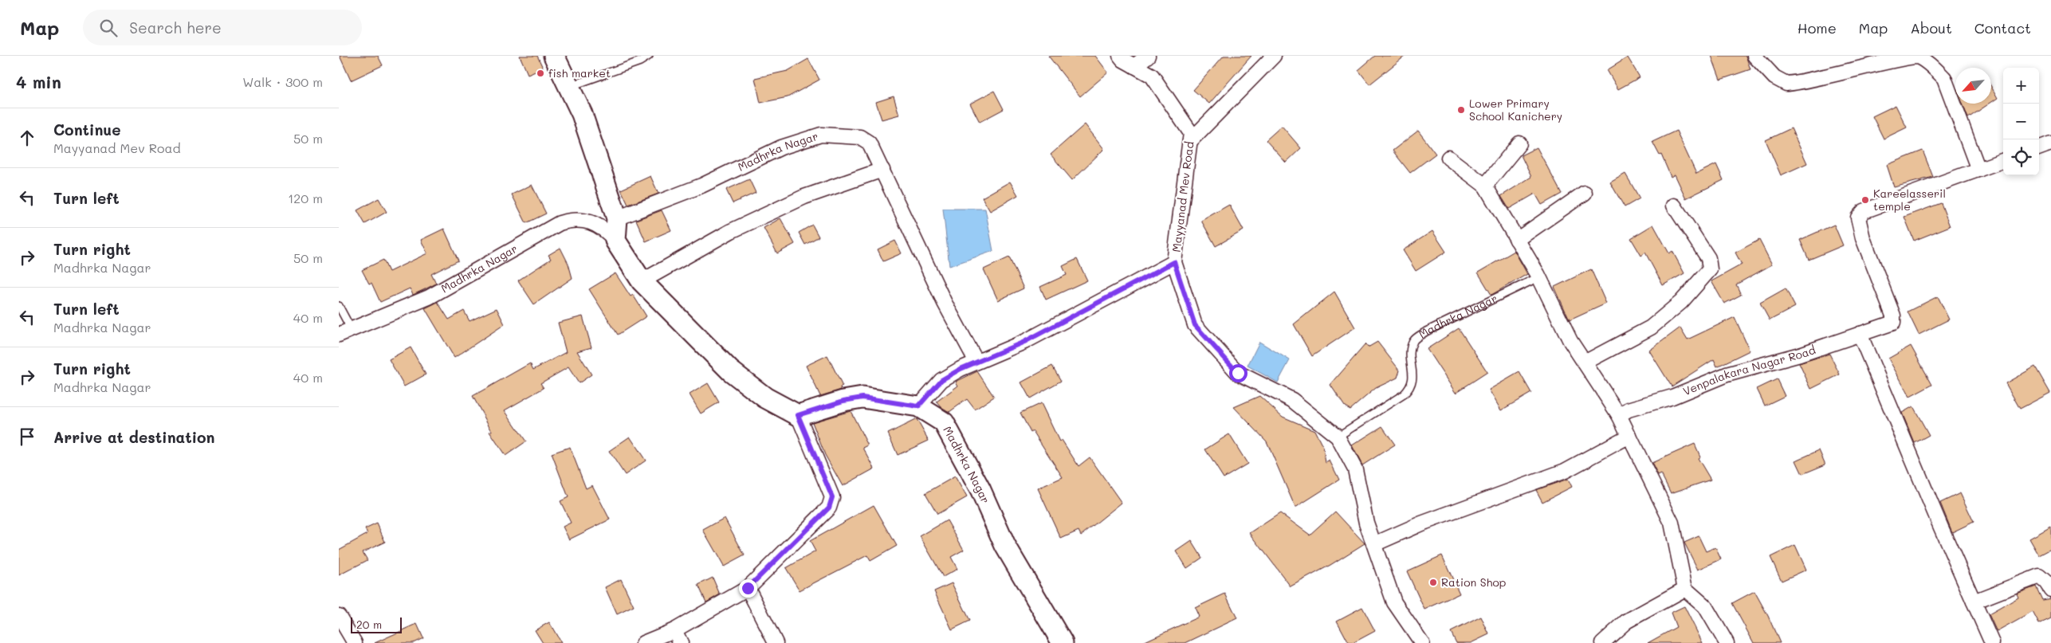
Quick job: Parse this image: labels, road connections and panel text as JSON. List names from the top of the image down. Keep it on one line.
{"streets":{"street":["Madhrka Nagar","Mayyanad Mev Road","Venpalakara Nagar Road"]},"crossings":[["Madhrka Nagar","Mayyanad Mev Road"]],"places":["fish market","Lower Primary School Kanichery","Kareelasseril temple","Ration Shop"],"scale_bar":"20 m","north":"bottom left","page":{"header":"Map","search":"Search here","nav":["Home","Map","About","Contact"],"heading":["4 min","Walk · 300 m"],"map_buttons":["+","−"],"list":[["Continue","Mayyanad Mev Road","50 m"],["Turn left","120 m"],["Turn right","Madhrka Nagar","50 m"],["Turn left","Madhrka Nagar","40 m"],["Turn right","Madhrka Nagar","40 m"],"Arrive at destination"],"scale":"20 m"}}
